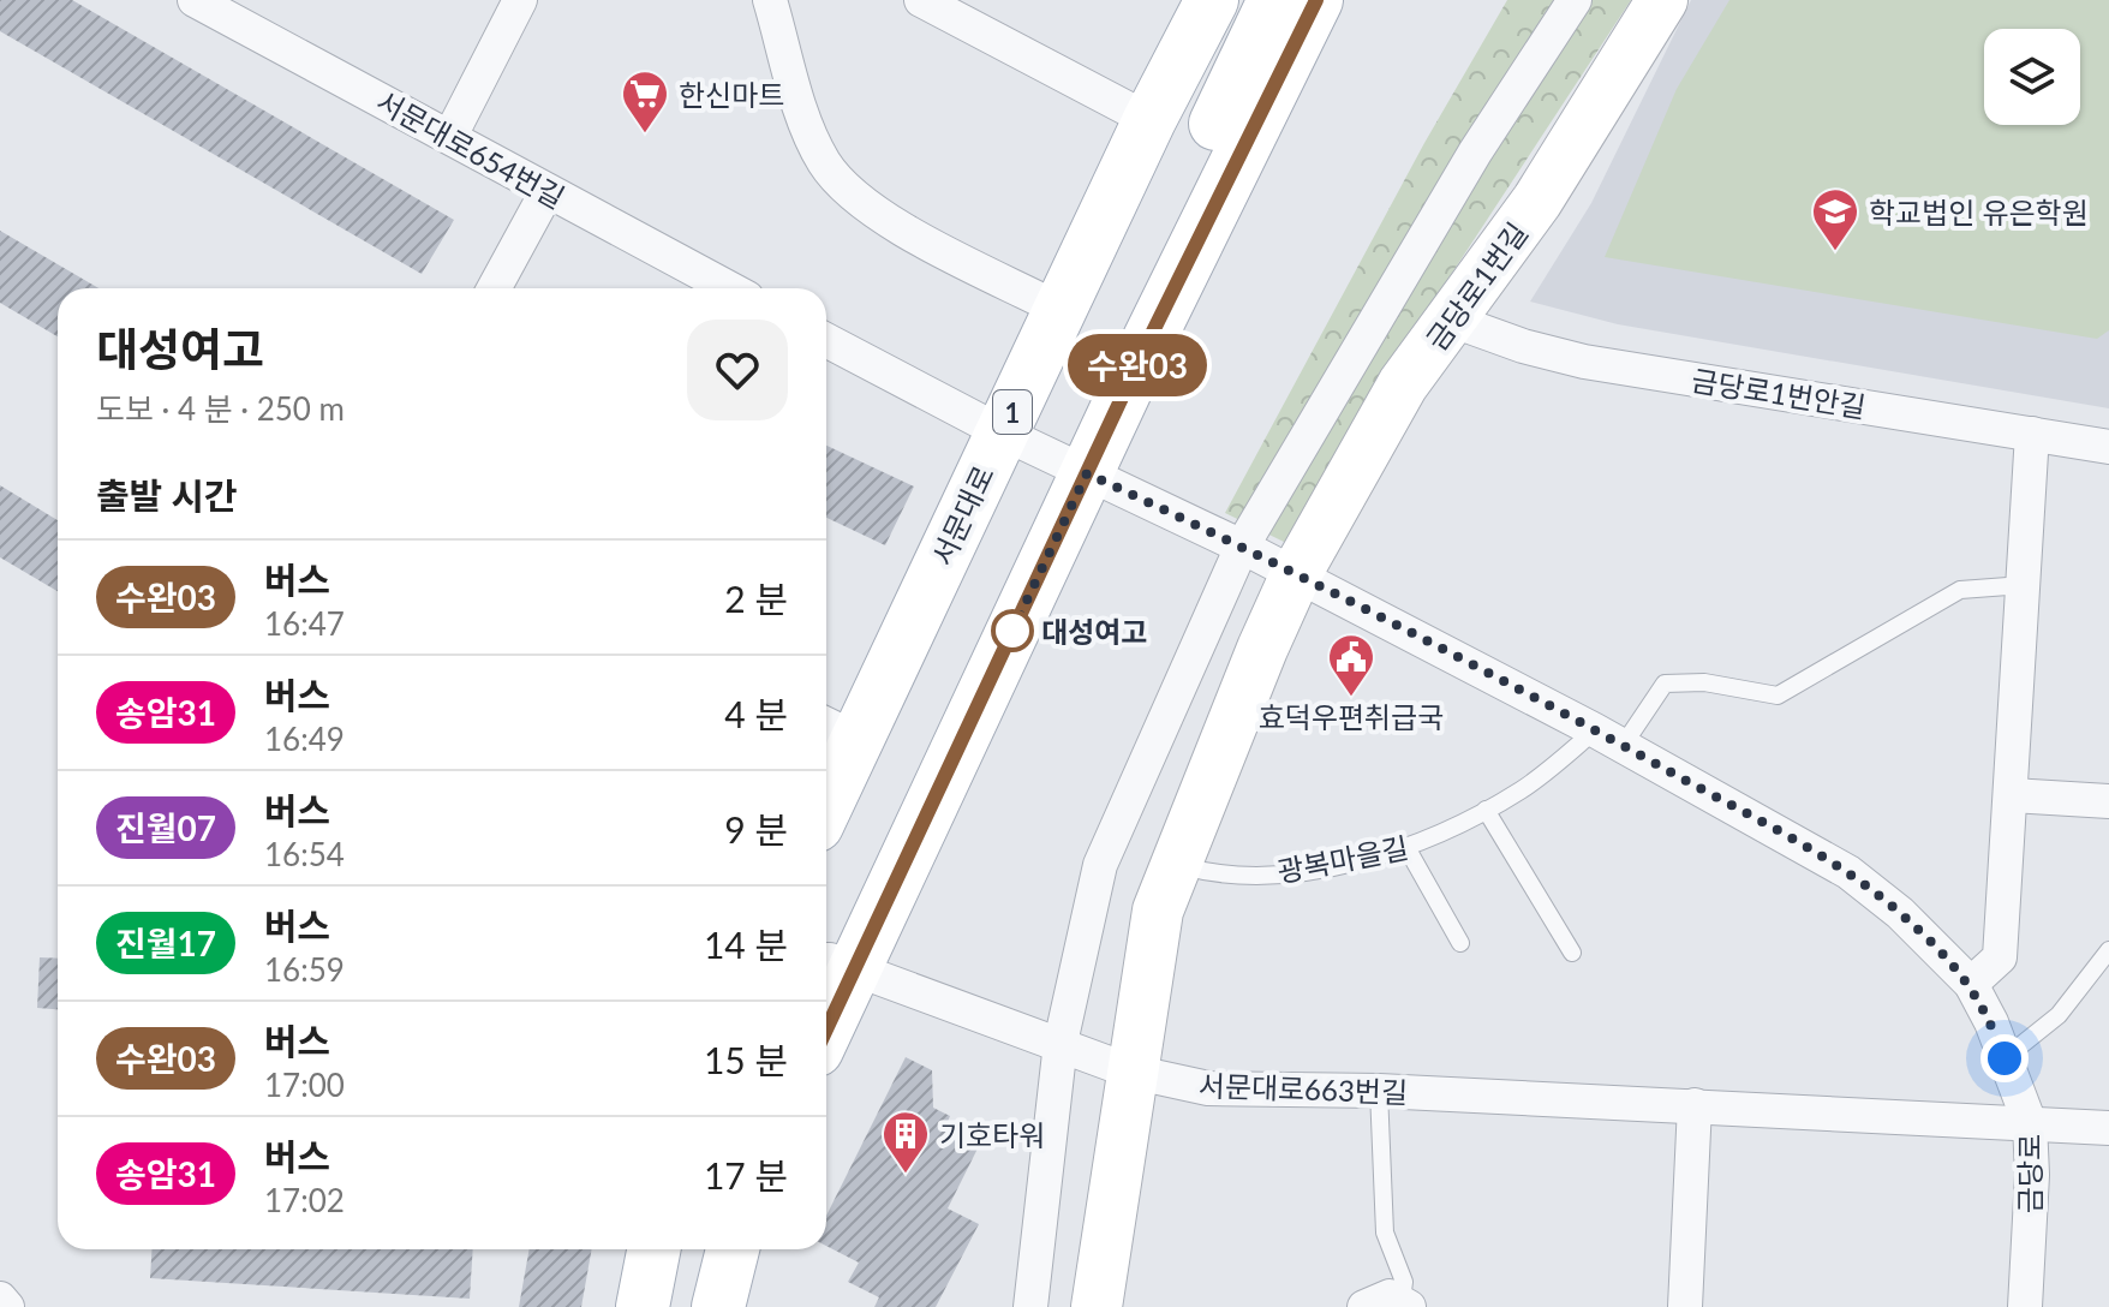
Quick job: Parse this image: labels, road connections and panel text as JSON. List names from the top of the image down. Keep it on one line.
{"streets":{"main road":["1","서문대로"],"street":["서문대로654번길","금당로1번길","금당로1번안길","서문대로663번길","금당로"],"lane":["광복마을길"]},"crossings":[["금당로1번길","금당로1번안길"],["금당로1번길","금당로"],["광복마을길","금당로"],["서문대로663번길","금당로"]],"places":{"supermarket":["한신마트"],"school or university":["학교법인 유은학원"],"other":["대성여고"],"public building":["효덕우편취급국"],"building":["기호타워"]},"lines":["bus line 수완03"],"page":{"on_map":"수완03","heading":[["대성여고","도보 · 4 분 · 250 m"],"출발 시간"],"list":[{"mark":"수완03","name":"버스","note":"16:47","value":"2 분"},{"mark":"송암31","name":"버스","note":"16:49","value":"4 분"},{"mark":"진월07","name":"버스","note":"16:54","value":"9 분"},{"mark":"진월17","name":"버스","note":"16:59","value":"14 분"},{"mark":"수완03","name":"버스","note":"17:00","value":"15 분"},{"mark":"송암31","name":"버스","note":"17:02","value":"17 분"}]}}
